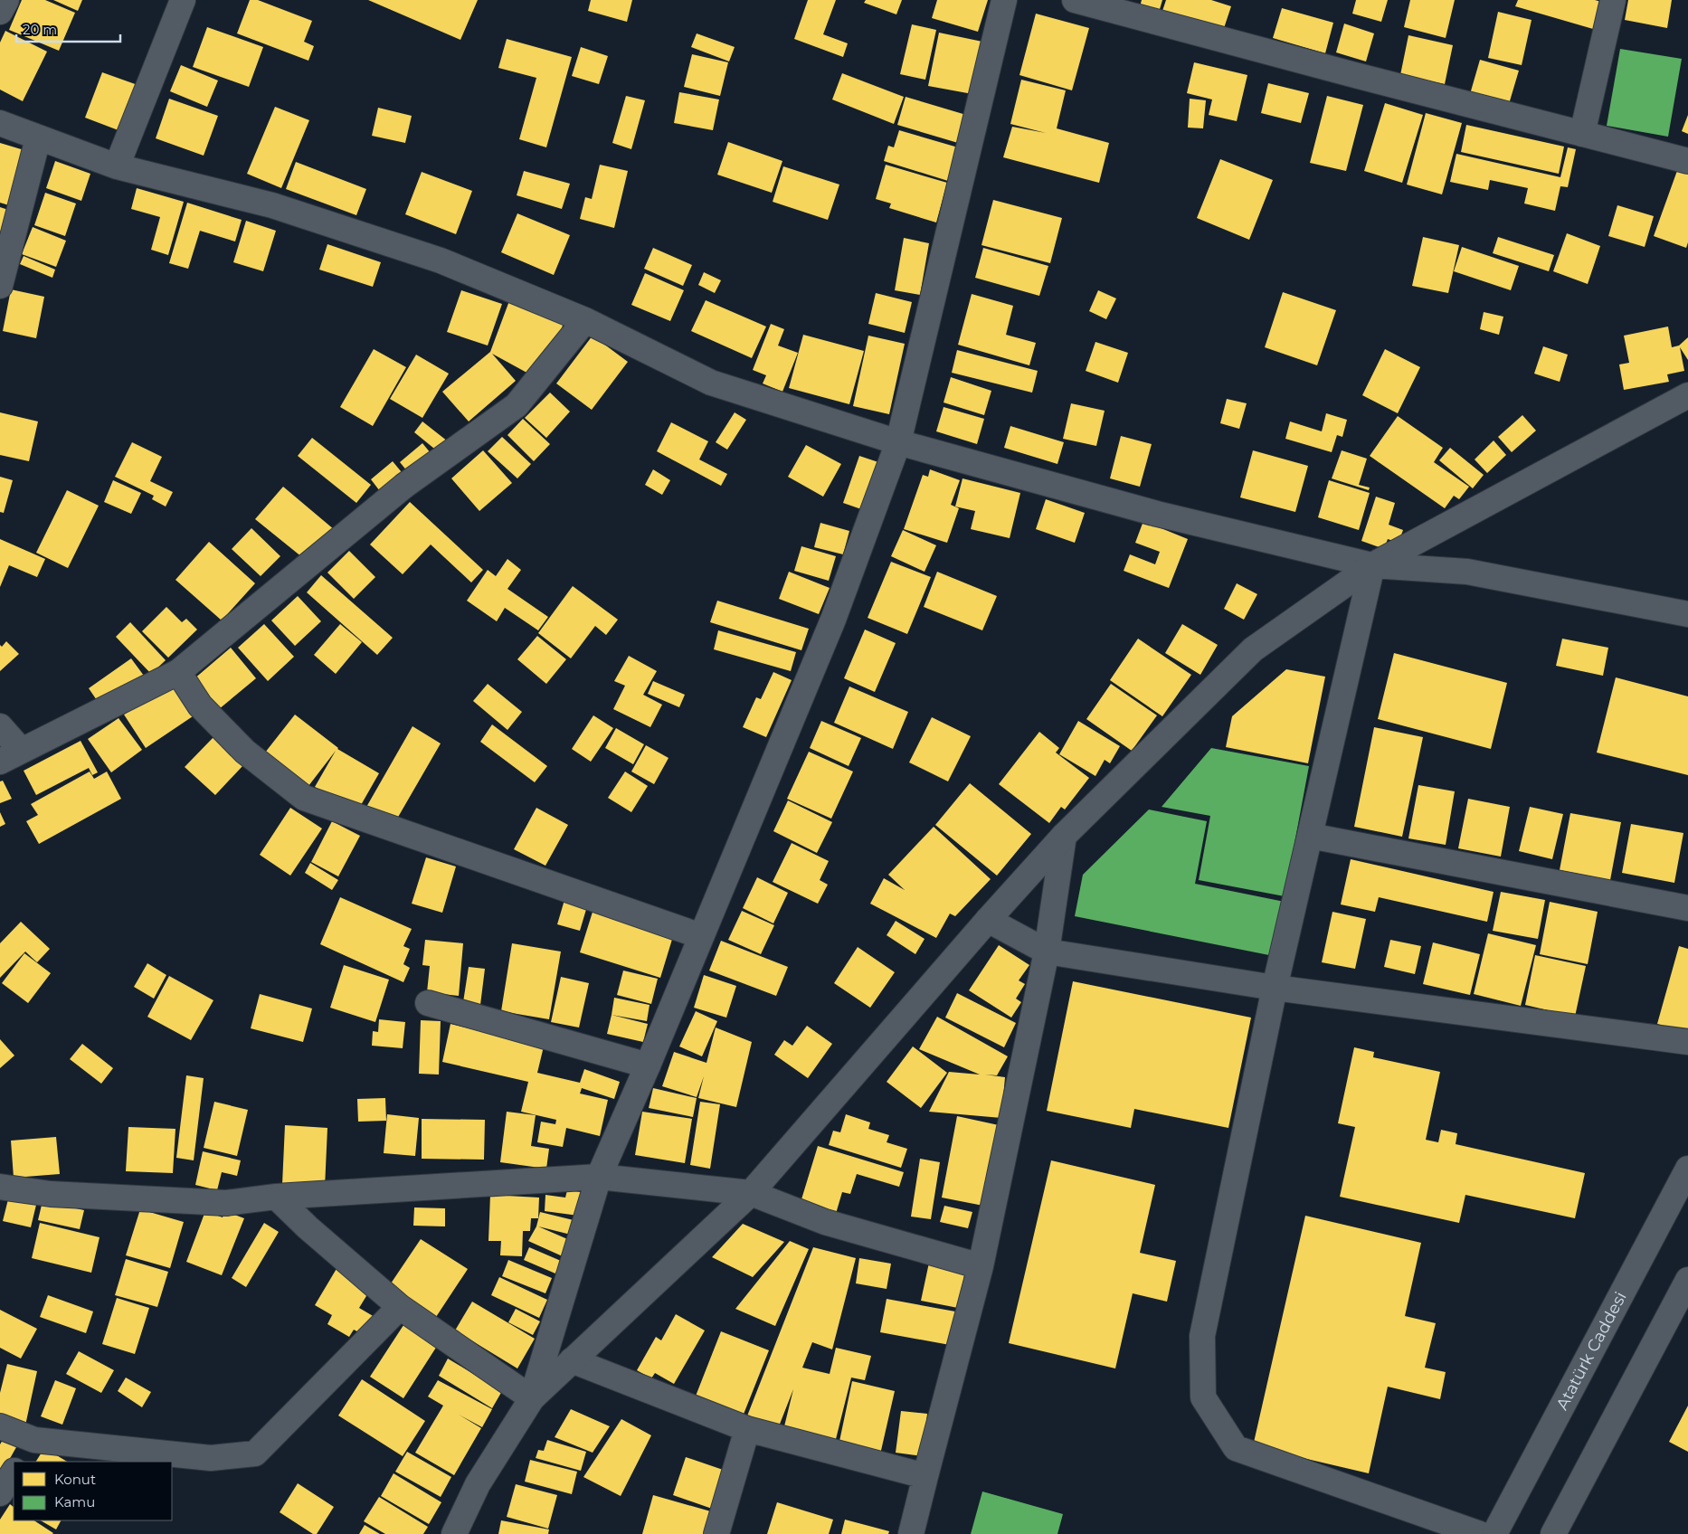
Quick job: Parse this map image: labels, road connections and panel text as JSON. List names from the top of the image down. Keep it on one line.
{"streets":{"street":["Atatürk Caddesi"]},"legend":["Konut","Kamu"],"scale_bar":"20 m"}
